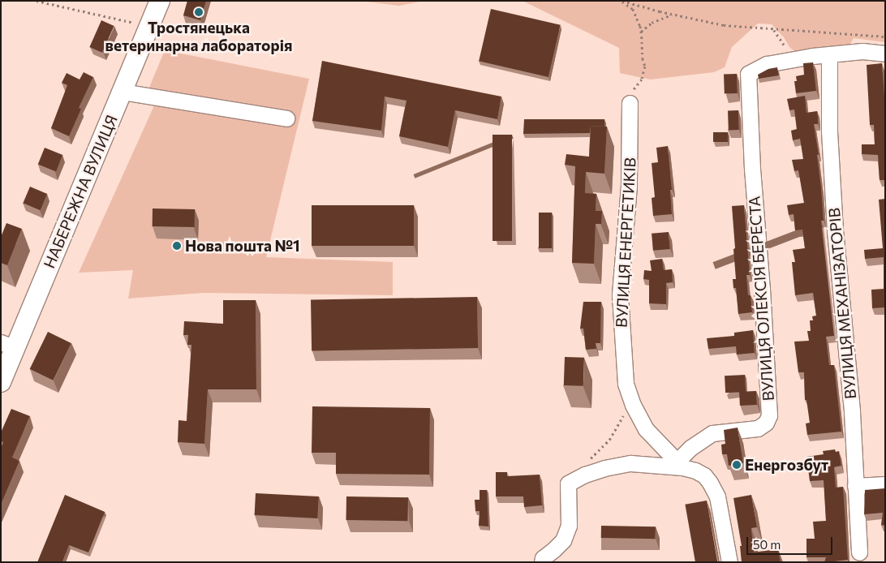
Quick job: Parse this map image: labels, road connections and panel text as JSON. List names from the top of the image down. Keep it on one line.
{"streets":{"main road":["НАБЕРЕЖНА ВУЛИЦЯ"],"street":["ВУЛИЦЯ ЕНЕРГЕТИКІВ","ВУЛИЦЯ ОЛЕКСІЯ БЕРЕСТА","ВУЛИЦЯ МЕХАНІЗАТОРІВ"]},"crossings":[["ВУЛИЦЯ ЕНЕРГЕТИКІВ","ВУЛИЦЯ ОЛЕКСІЯ БЕРЕСТА"]],"places":["Тростянецька ветеринарна лабораторія","Нова пошта №1","Енергозбут"],"scale_bar":"50 m"}
